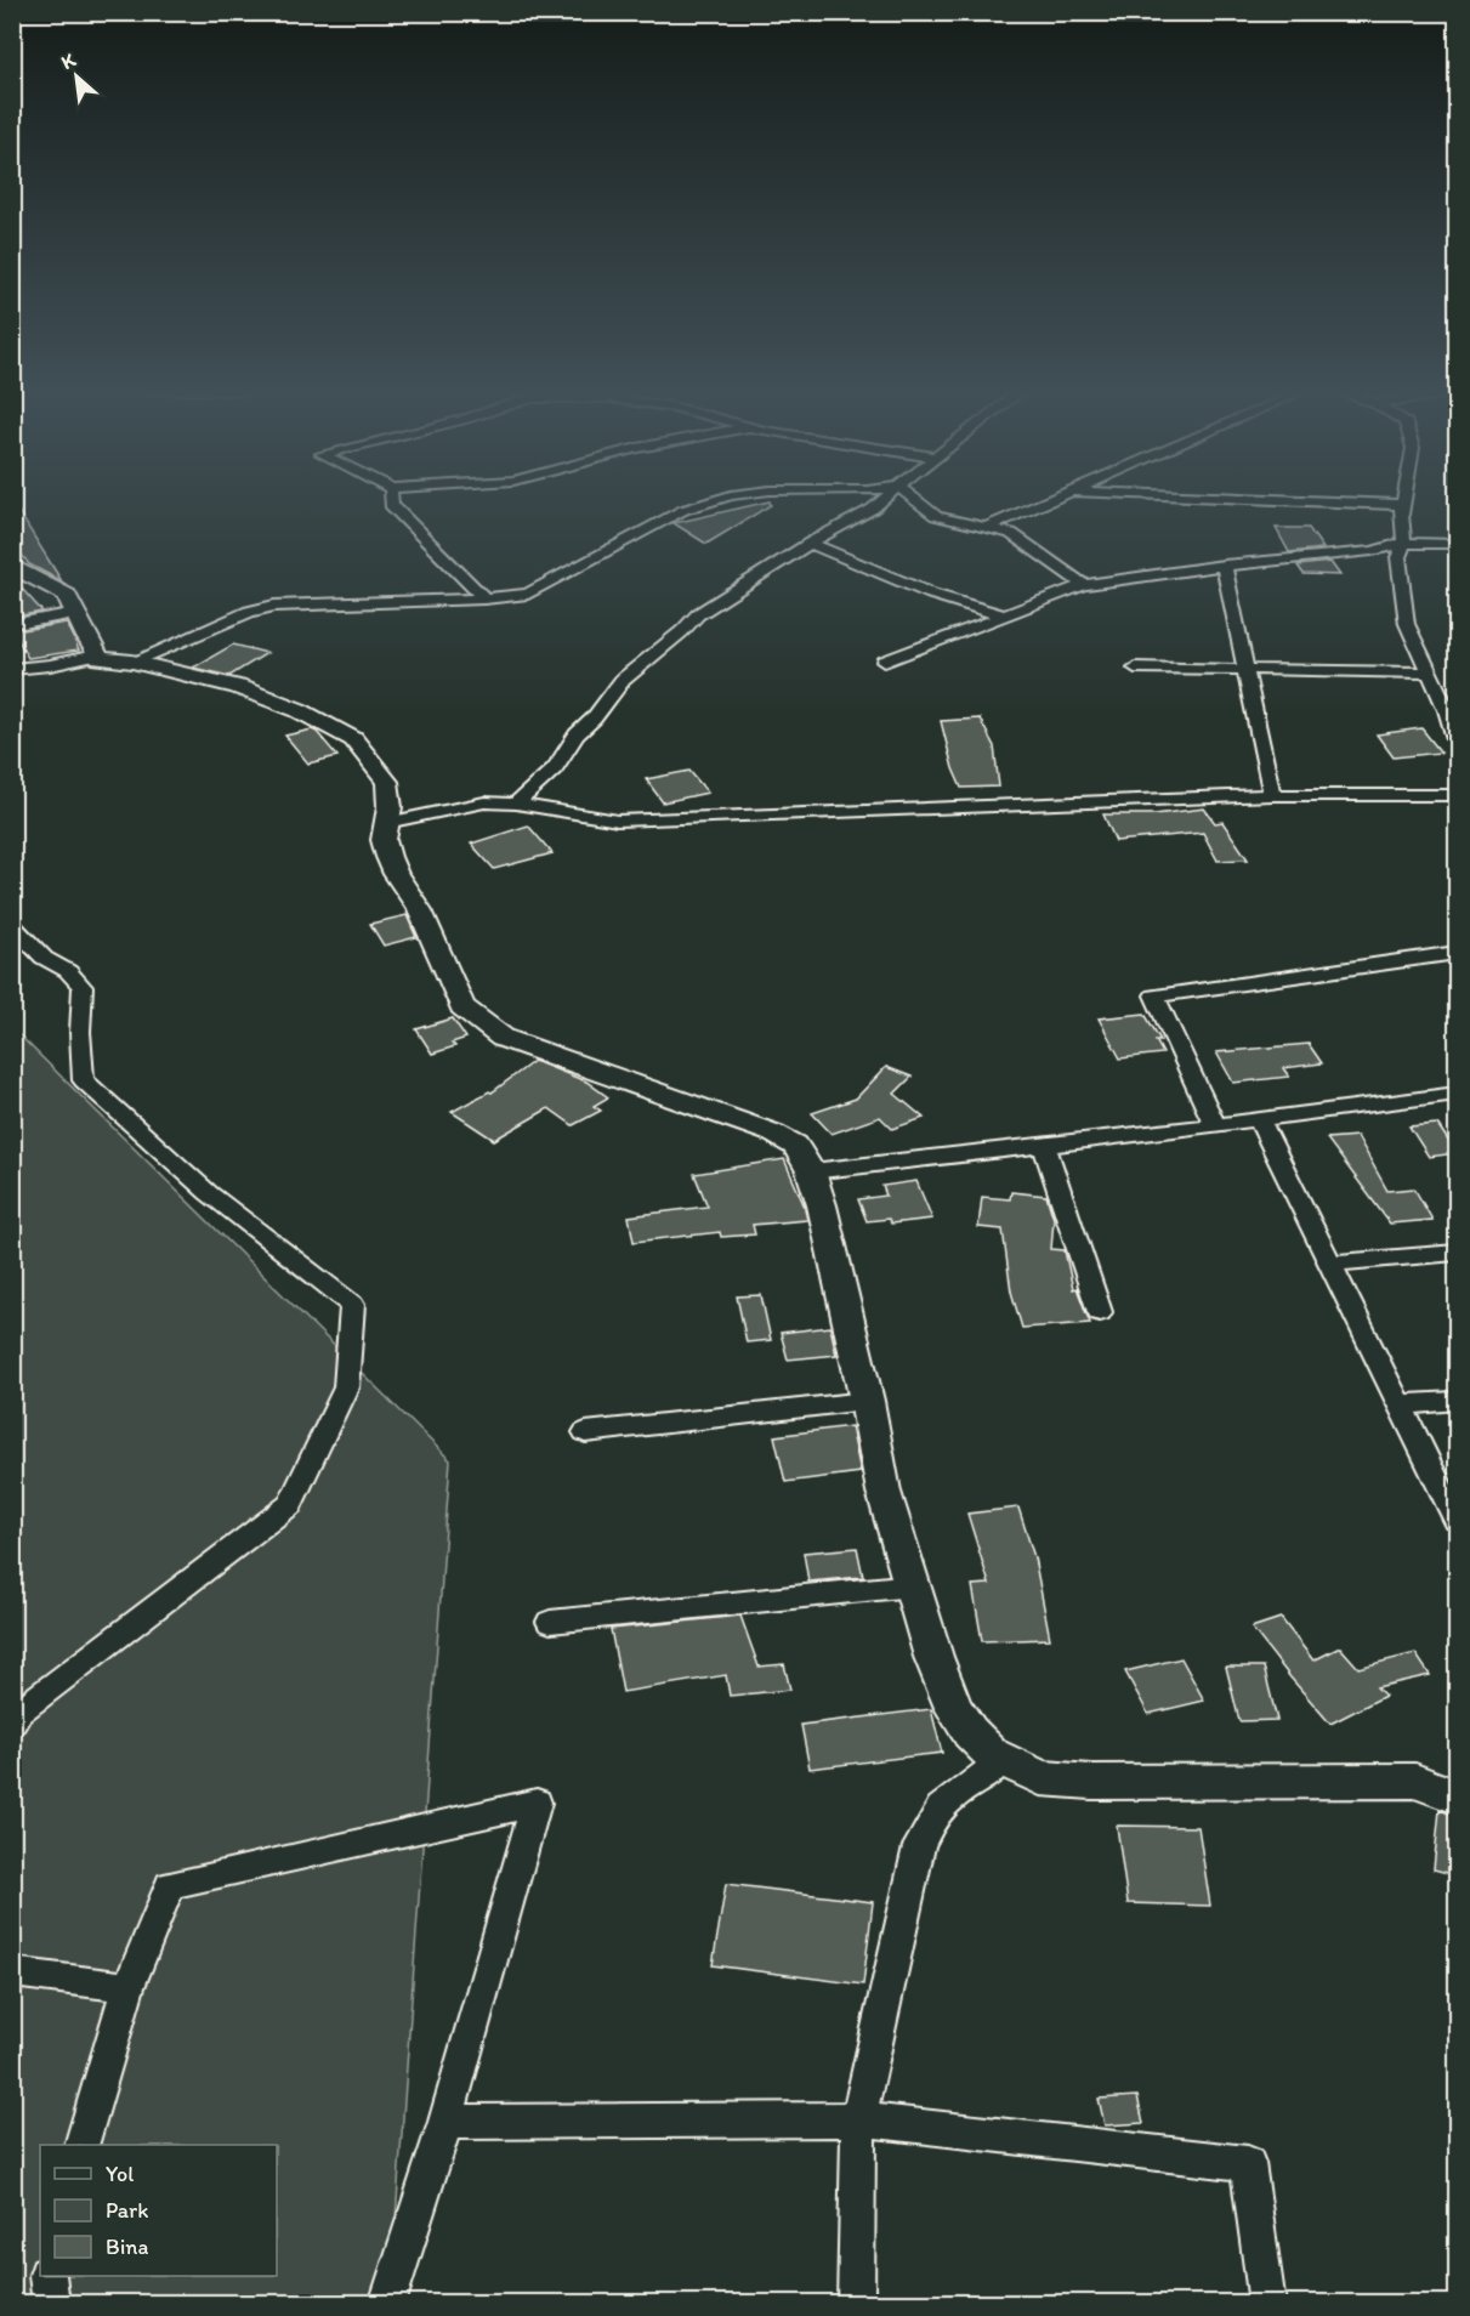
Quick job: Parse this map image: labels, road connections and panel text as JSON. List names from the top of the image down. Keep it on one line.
{"legend":["Yol","Park","Bina"],"north":"top left"}
